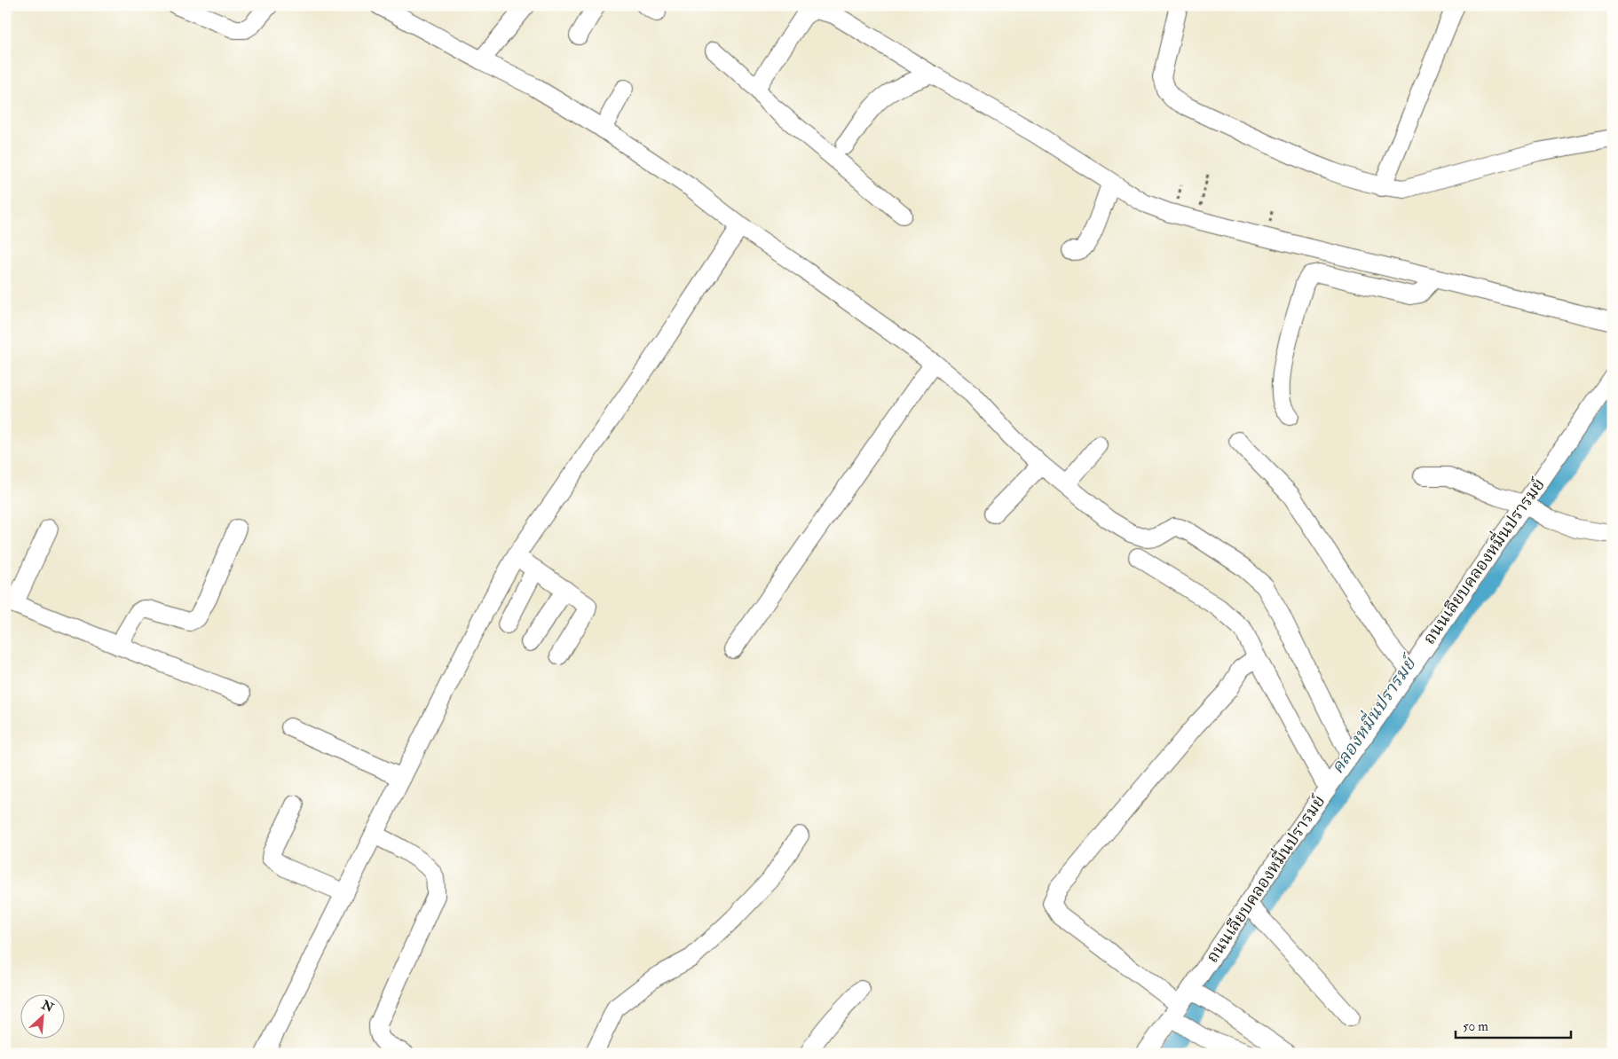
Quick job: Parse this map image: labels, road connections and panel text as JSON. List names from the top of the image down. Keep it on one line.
{"streets":{"street":["ถนนเลียบคลองหมื่นปรารมย์"]},"water":["คลองหมื่นปรารมย์"],"scale_bar":"50 m","north":"top right"}
